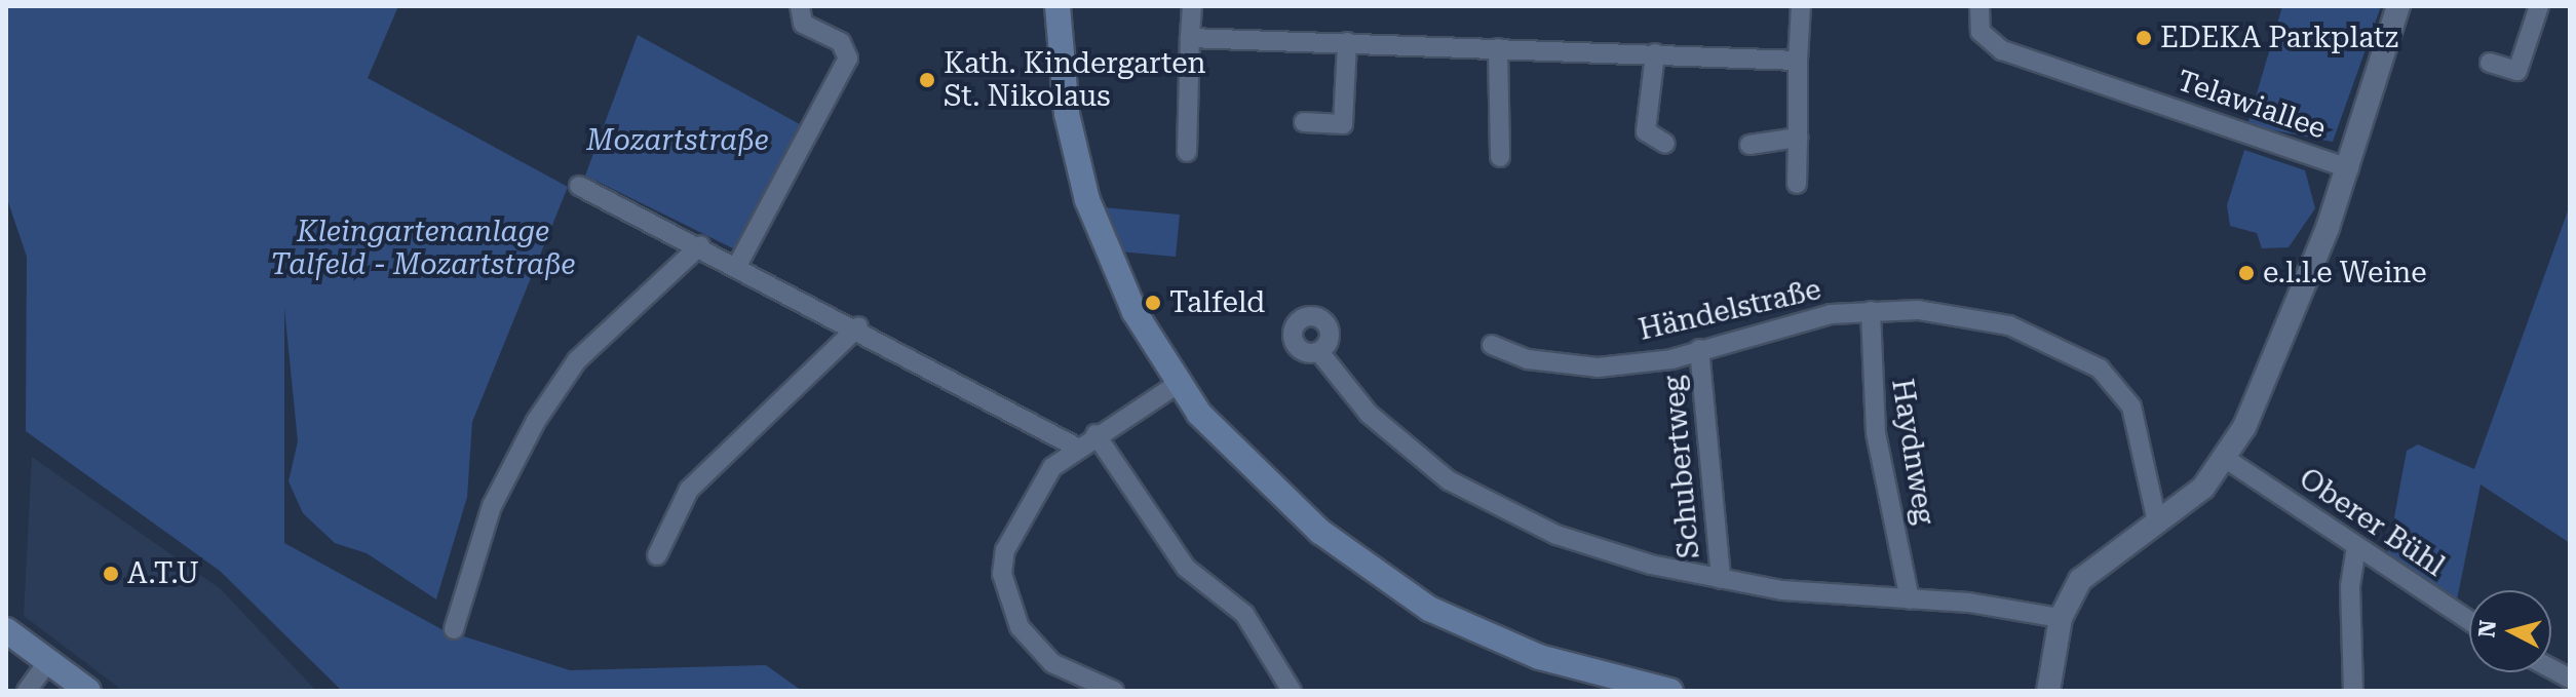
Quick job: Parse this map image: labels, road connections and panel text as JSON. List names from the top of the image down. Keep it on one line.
{"streets":{"street":["Telawiallee","Händelstraße","Haydnweg","Schubertweg","Oberer Bühl"]},"crossings":[["Händelstraße","Haydnweg"],["Händelstraße","Schubertweg"]],"parks":["Mozartstraße","Kleingartenanlage Talfeld - Mozartstraße"],"places":["EDEKA Parkplatz","Kath. Kindergarten St. Nikolaus","e.l.l.e Weine","Talfeld","A.T.U"],"north":"left"}
